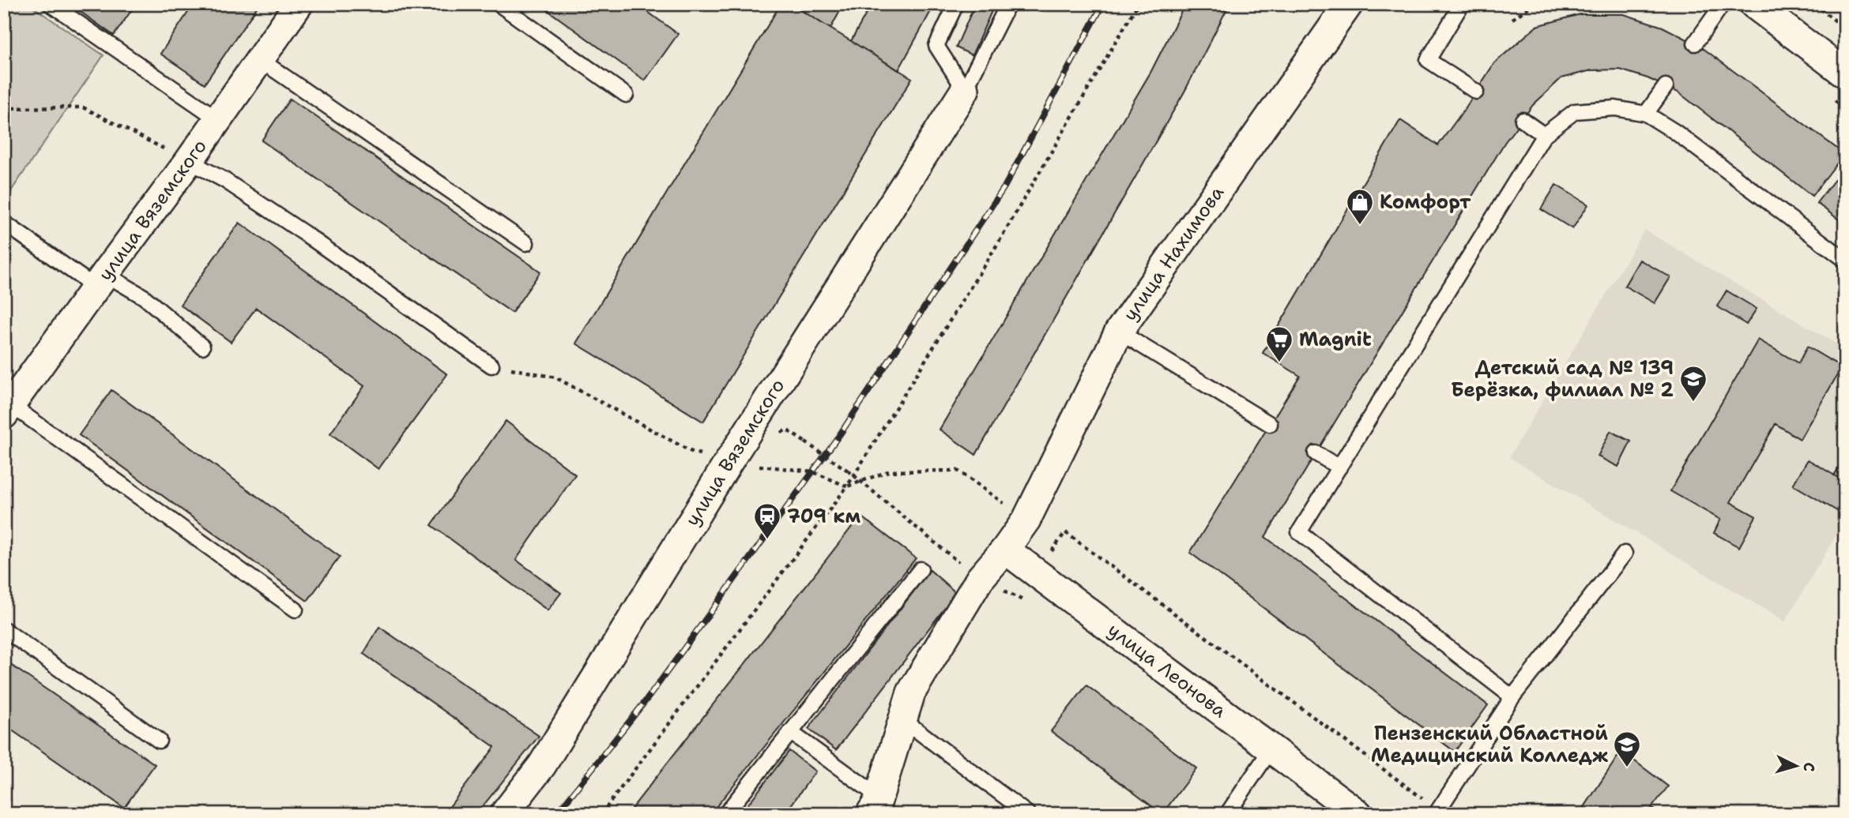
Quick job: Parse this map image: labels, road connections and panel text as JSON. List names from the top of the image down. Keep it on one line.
{"streets":{"street":["улица Вяземского","улица Нахимова","улица Леонова"]},"places":{"shop":["Комфорт"],"supermarket":["Magnit"],"school or university":["Детский сад № 139 Берёзка, филиал № 2","Пензенский Областной Медицинский Колледж"],"station":["709 км"]},"north":"right"}
